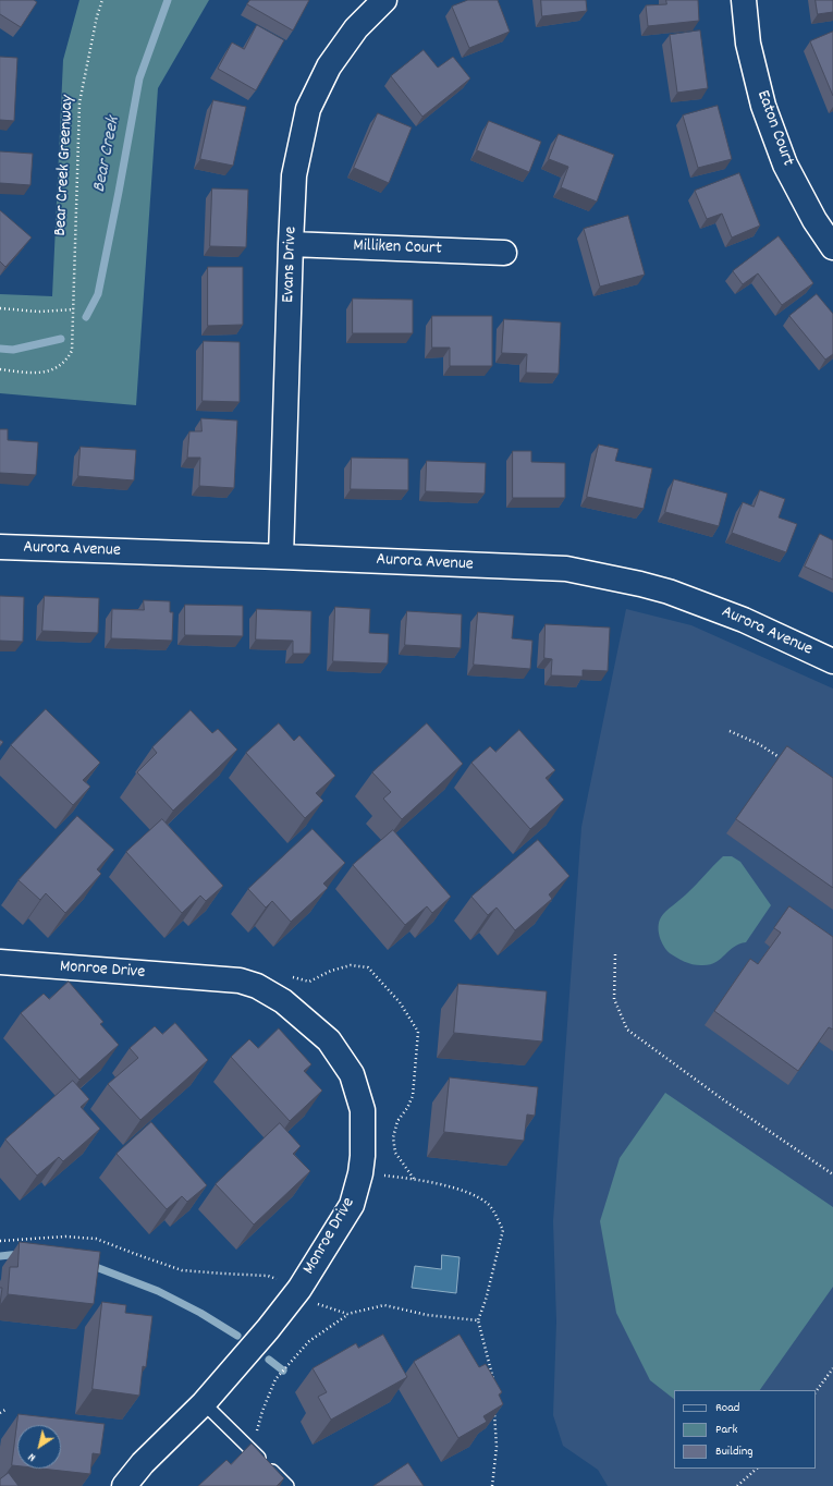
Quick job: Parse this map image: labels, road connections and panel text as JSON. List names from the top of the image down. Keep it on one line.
{"streets":{"street":["Eaton Court","Milliken Court","Evans Drive","Aurora Avenue","Monroe Drive"],"path":["Bear Creek Greenway"]},"crossings":[["Milliken Court","Evans Drive"],["Evans Drive","Aurora Avenue"]],"water":["Bear Creek"],"legend":["Road","Park","Building"],"north":"bottom left"}
